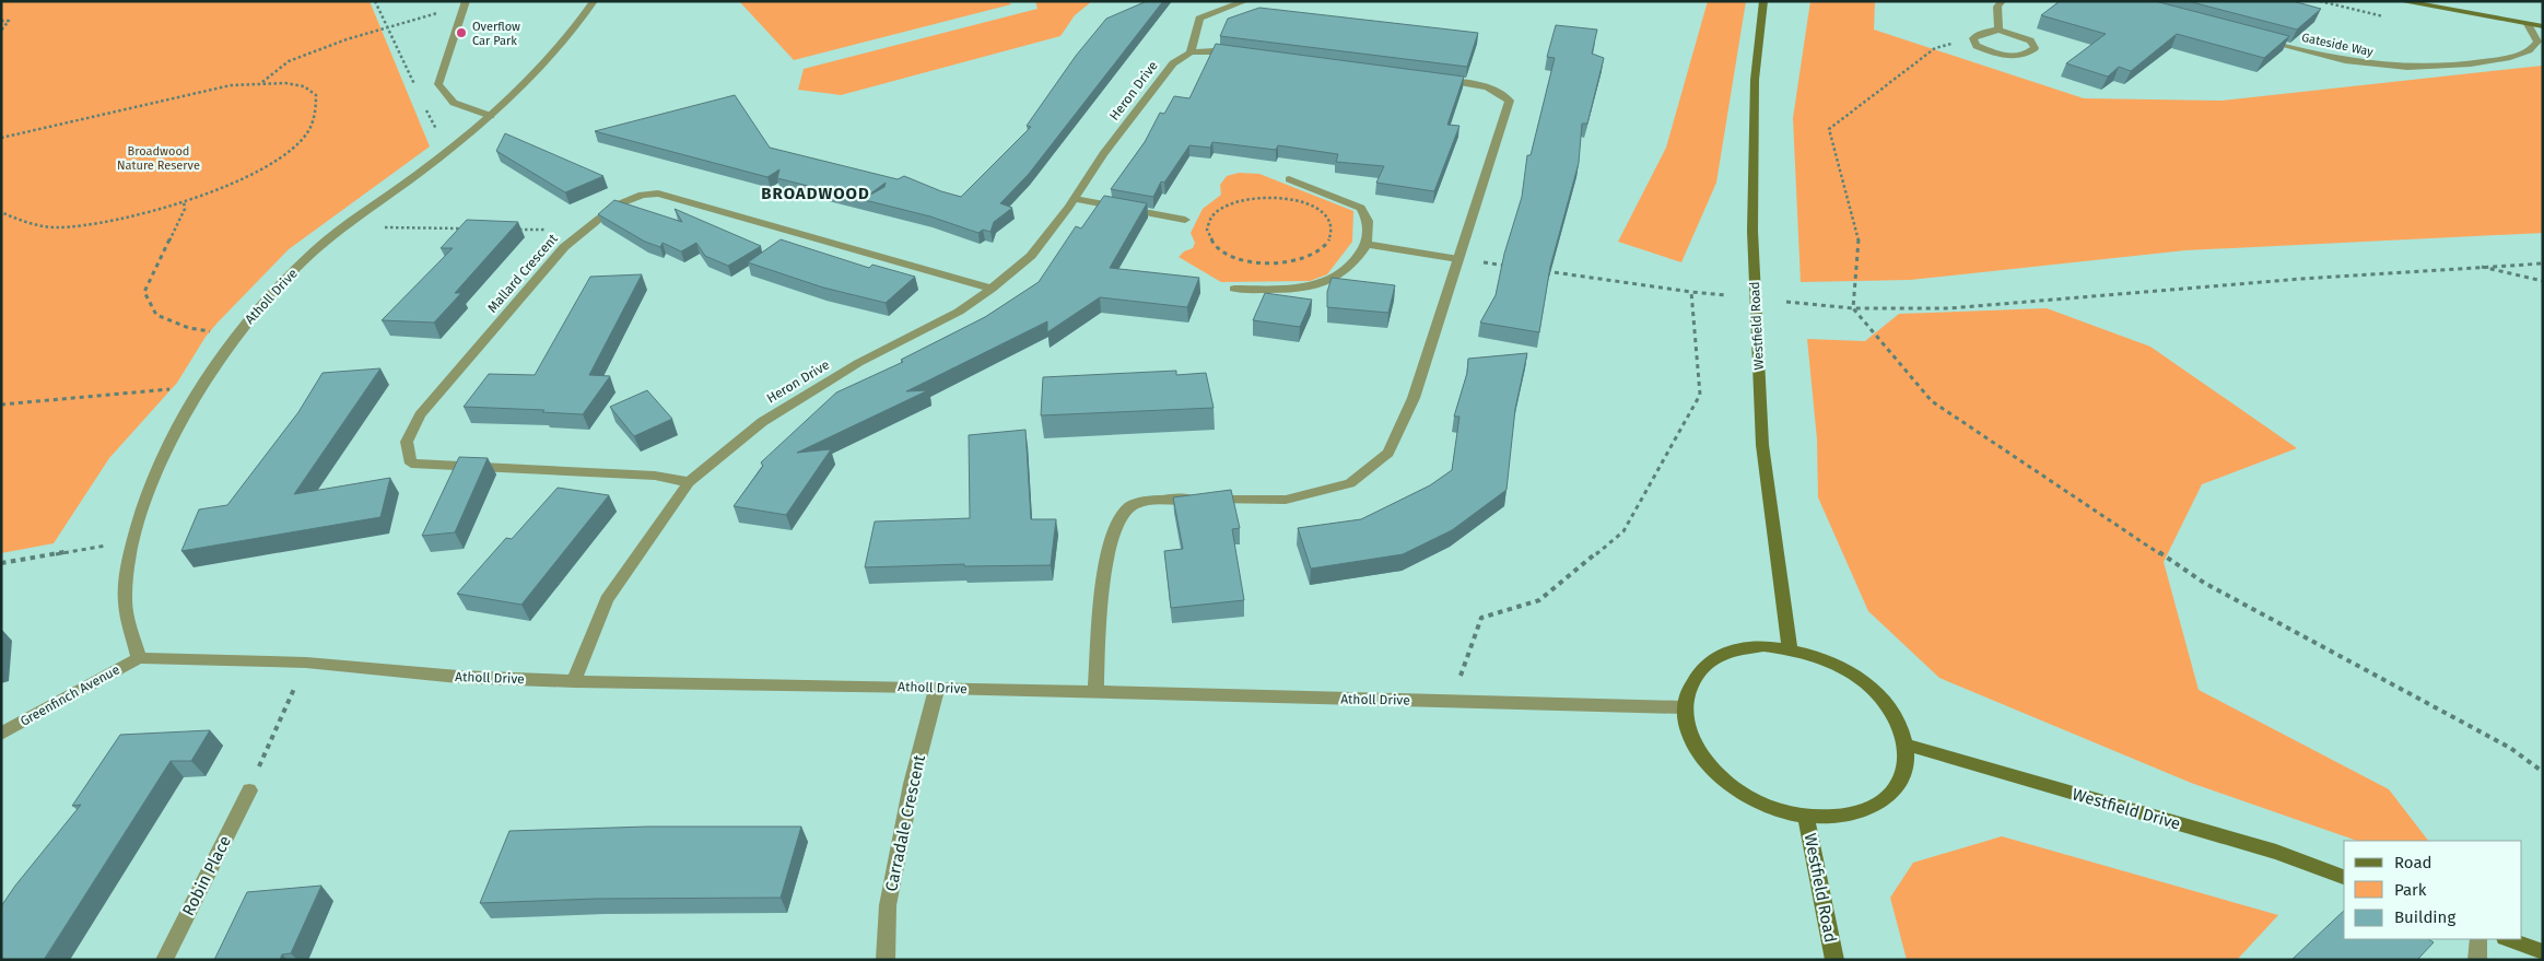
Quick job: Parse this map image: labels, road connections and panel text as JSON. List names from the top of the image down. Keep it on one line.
{"streets":{"street":["Gateside Way","Heron Drive","Mallard Crescent","Atholl Drive","Westfield Road","Greenfinch Avenue","Westfield Drive","Carradale Crescent","Robin Place"]},"crossings":[["Heron Drive","Mallard Crescent"],["Heron Drive","Atholl Drive"],["Atholl Drive","Greenfinch Avenue"],["Atholl Drive","Carradale Crescent"]],"districts":["BROADWOOD"],"parks":["Broadwood Nature Reserve"],"places":["Overflow Car Park"],"legend":["Road","Park","Building"]}
